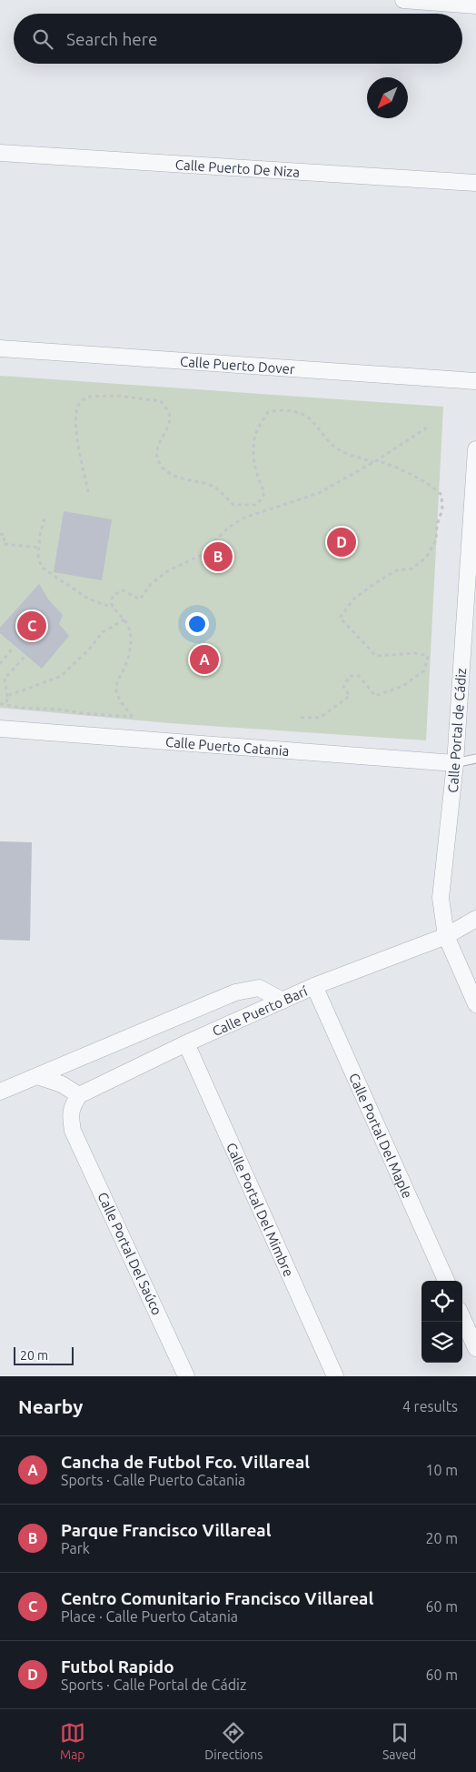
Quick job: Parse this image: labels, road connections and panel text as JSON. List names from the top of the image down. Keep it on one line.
{"streets":{"street":["Calle Puerto De Niza","Calle Puerto Dover","Calle Portal de Cádiz","Calle Puerto Catania","Calle Puerto Barí","Calle Portal Del Maple","Calle Portal Del Mimbre","Calle Portal Del Saúco"]},"crossings":[["Calle Portal de Cádiz","Calle Puerto Catania"],["Calle Portal de Cádiz","Calle Puerto Barí"],["Calle Puerto Barí","Calle Portal Del Maple"],["Calle Puerto Barí","Calle Portal Del Mimbre"],["Calle Puerto Barí","Calle Portal Del Saúco"]],"scale_bar":"20 m","north":"bottom left","page":{"search":"Search here","pins":["D","B","C","A"],"scale":"20 m","heading":["Nearby","4 results"],"list":[{"mark":"A","name":"Cancha de Futbol Fco. Villareal","note":"Sports · Calle Puerto Catania","value":"10 m"},{"mark":"B","name":"Parque Francisco Villareal","note":"Park","value":"20 m"},{"mark":"C","name":"Centro Comunitario Francisco Villareal","note":"Place · Calle Puerto Catania","value":"60 m"},{"mark":"D","name":"Futbol Rapido","note":"Sports · Calle Portal de Cádiz","value":"60 m"}],"nav":["Map","Directions","Saved"]}}
